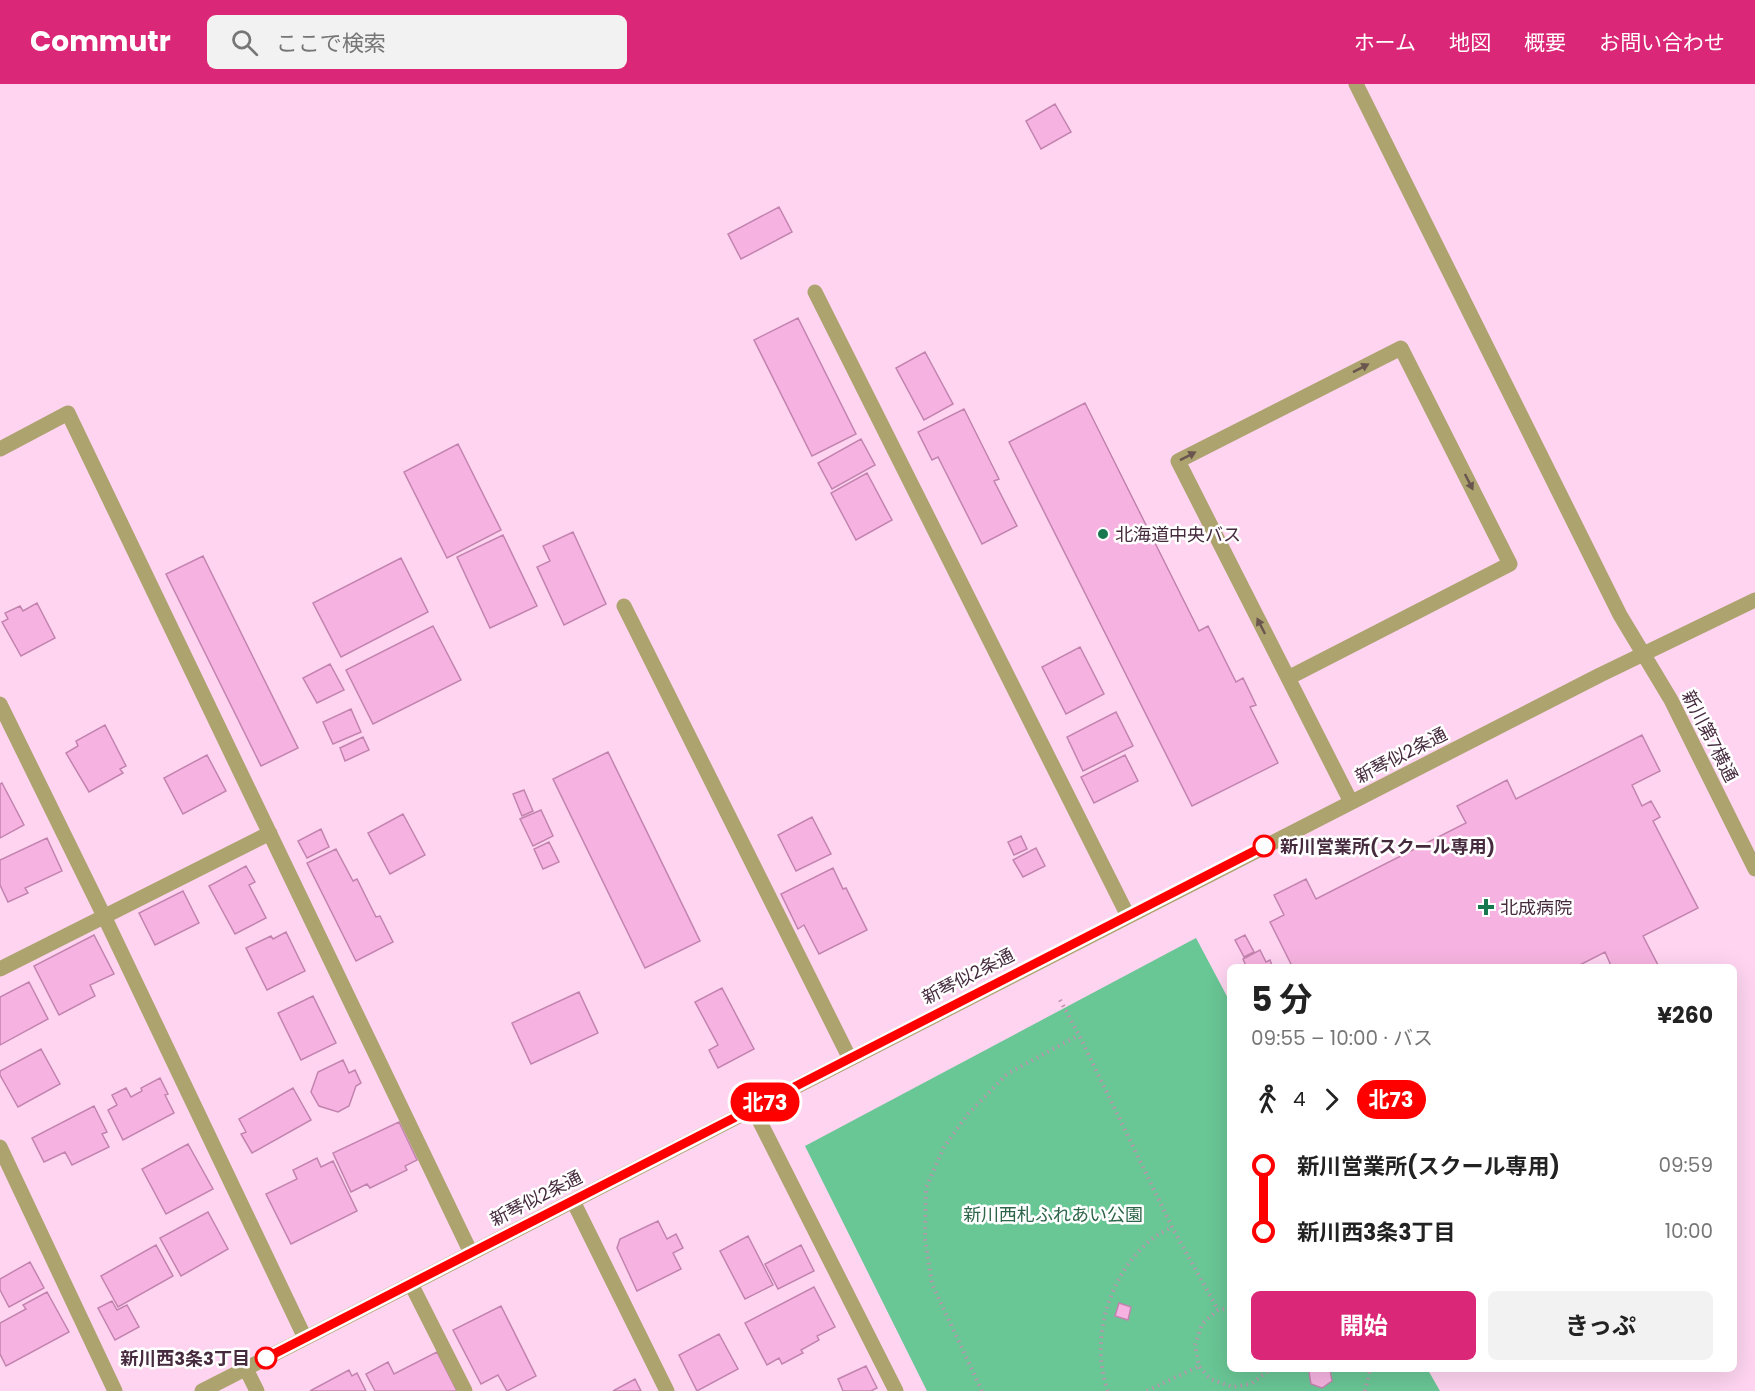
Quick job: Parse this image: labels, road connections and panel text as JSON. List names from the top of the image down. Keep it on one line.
{"streets":{"street":["新川第7横通","新琴似2条通"]},"crossings":[["新川第7横通","新琴似2条通"]],"parks":["新川西札ふれあい公園"],"places":{"other":["北海道中央バス","新川営業所(スクール専用)","新川西3条3丁目"],"health":["北成病院"]},"lines":["bus line 北73"],"page":{"header":"Commutr","search":"ここで検索","nav":["ホーム","地図","概要","お問い合わせ"],"on_map":"北73","heading":["5 分","09:55 – 10:00 · バス","¥260"],"legs":["4","北73"],"list":[{"name":"新川営業所(スクール専用)","value":"09:59"},{"name":"新川西3条3丁目","value":"10:00"}],"buttons":["開始","きっぷ"]}}
